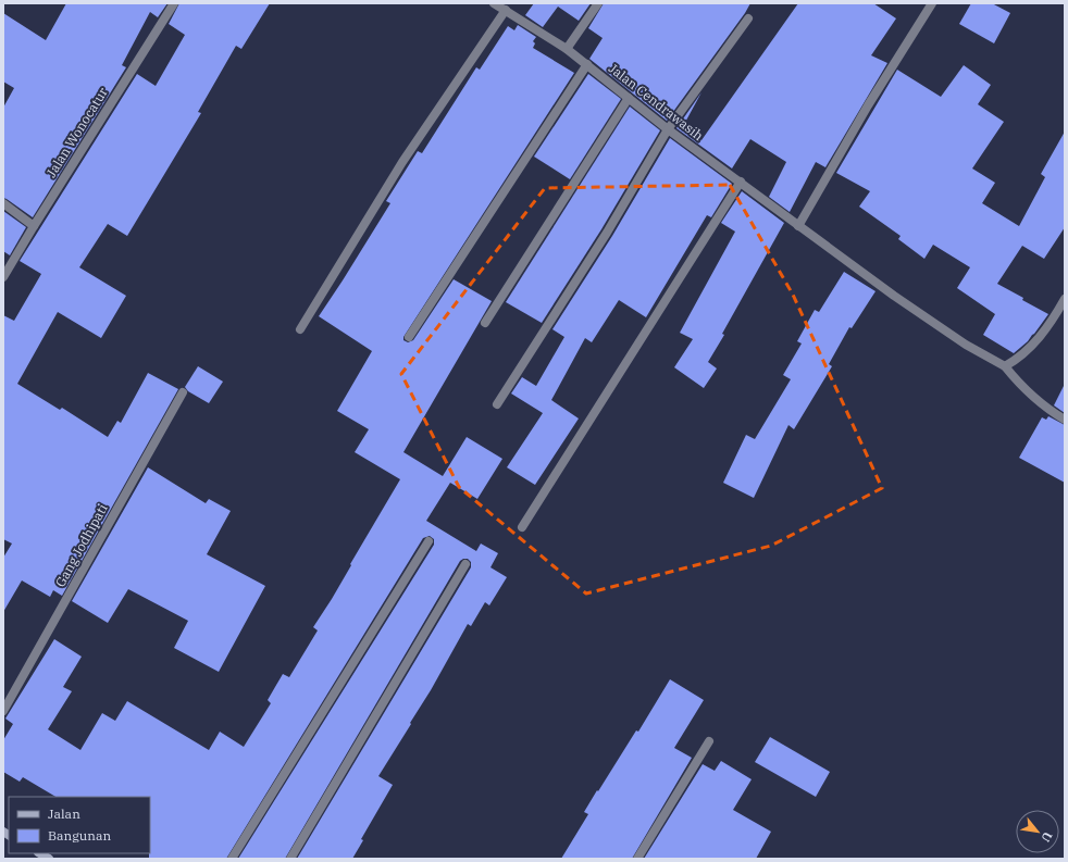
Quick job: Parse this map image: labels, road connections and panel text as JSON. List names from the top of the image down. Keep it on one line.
{"streets":{"street":["Jalan Cendrawasih","Jalan Wonocatur","Gang Jodhipati"]},"legend":["Jalan","Bangunan"],"north":"bottom right"}
